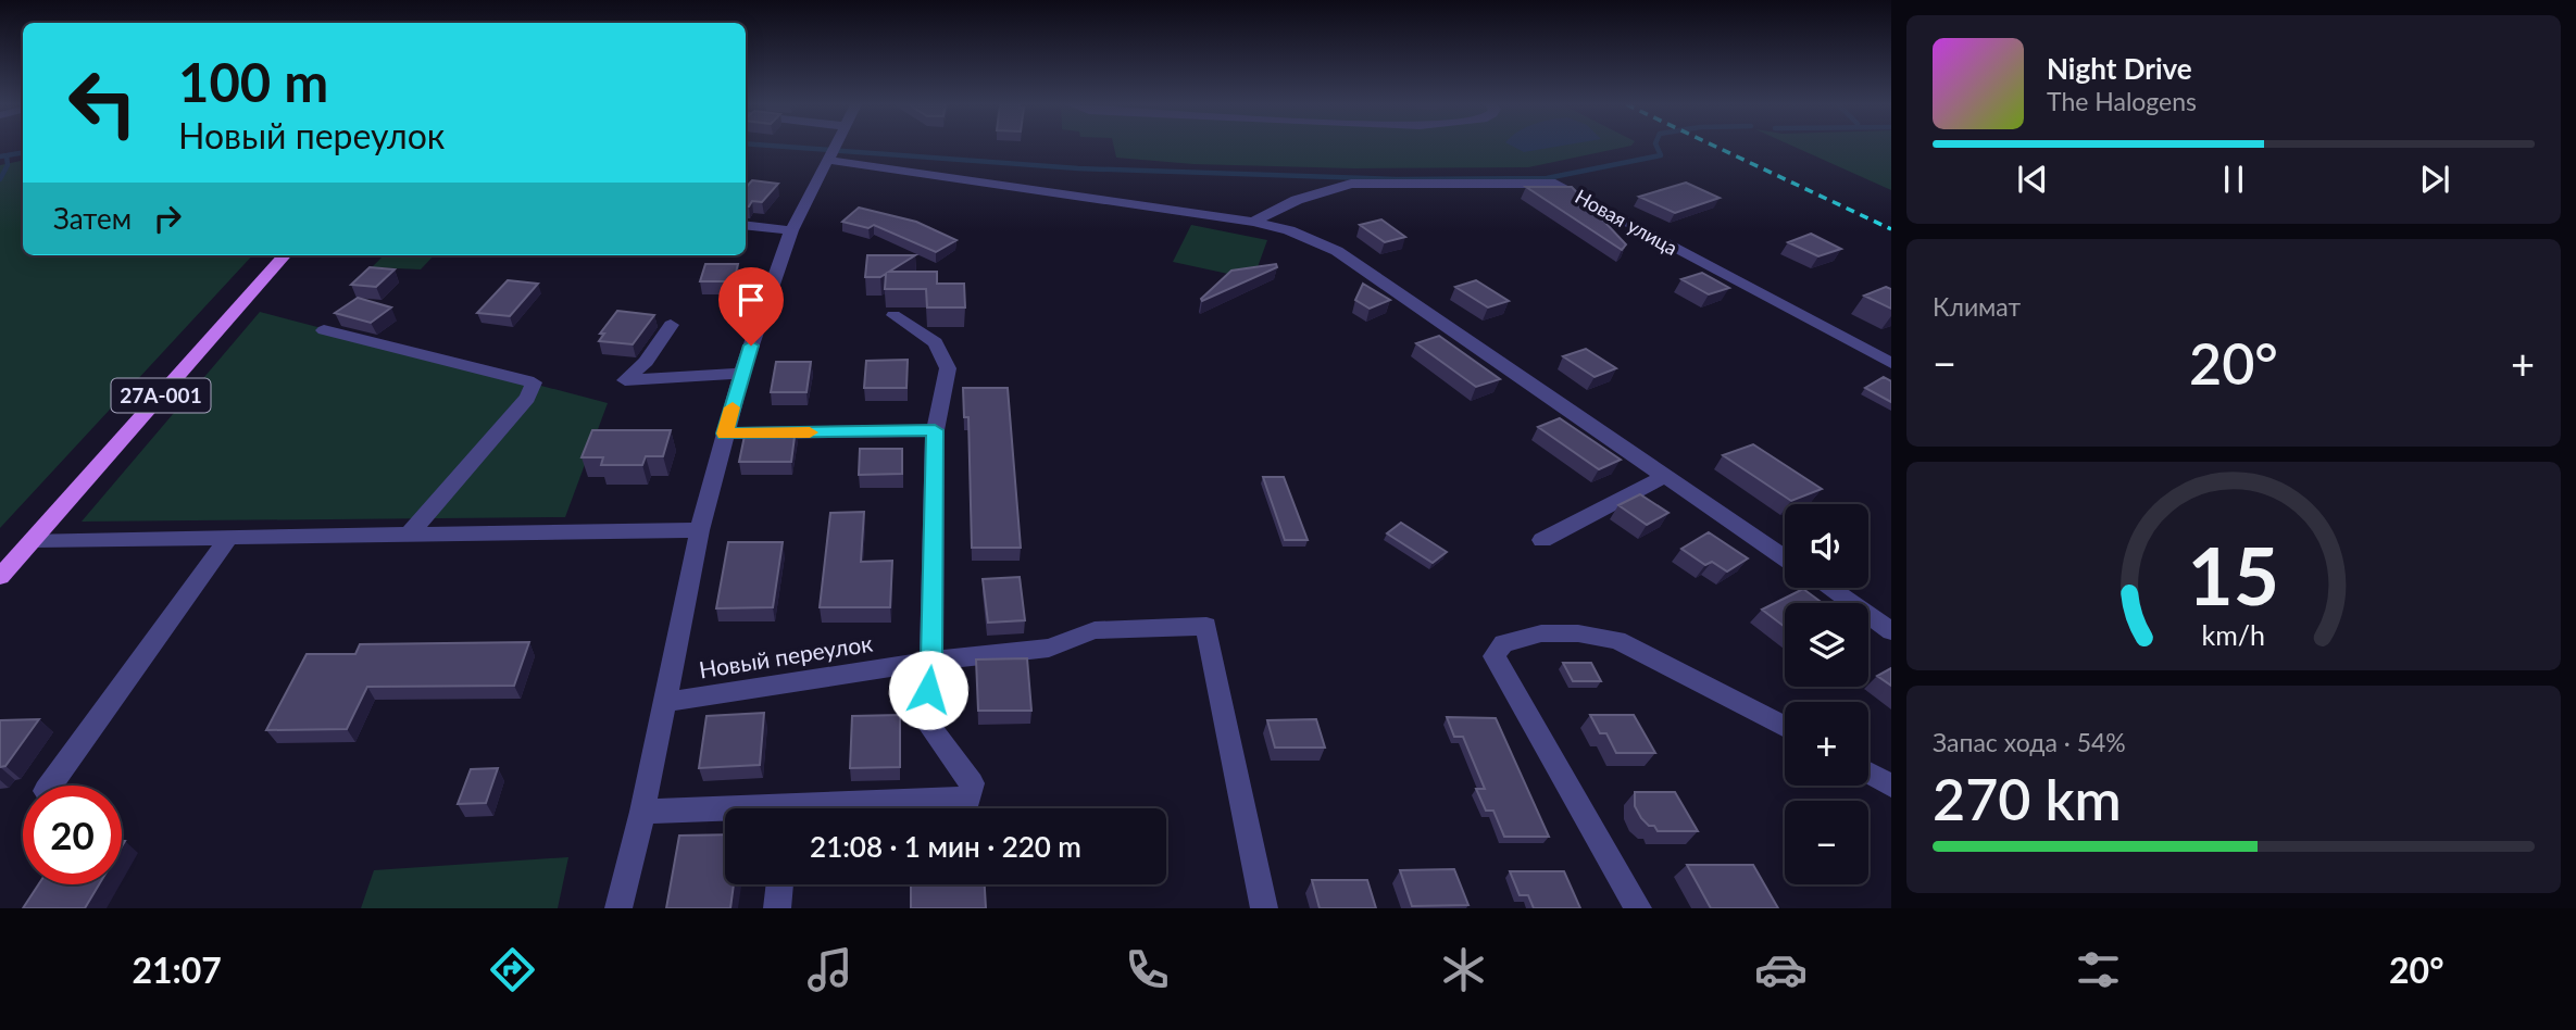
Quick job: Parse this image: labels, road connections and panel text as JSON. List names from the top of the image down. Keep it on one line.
{"streets":{"main road":["27А-001"],"street":["Новая улица","Новый переулок"]},"page":{"turn":["100 m","Новый переулок"],"song":["Night Drive","The Halogens"],"then":"Затем","tile":["Климат",["Запас хода · 54%","270 km"]],"heat":["−","20°","+"],"map_buttons":["+","−"],"limit":"20","trip":"21:08 · 1 мин · 220 m","tabs":["21:07","20°"],"gauge":["15","km/h"]}}
